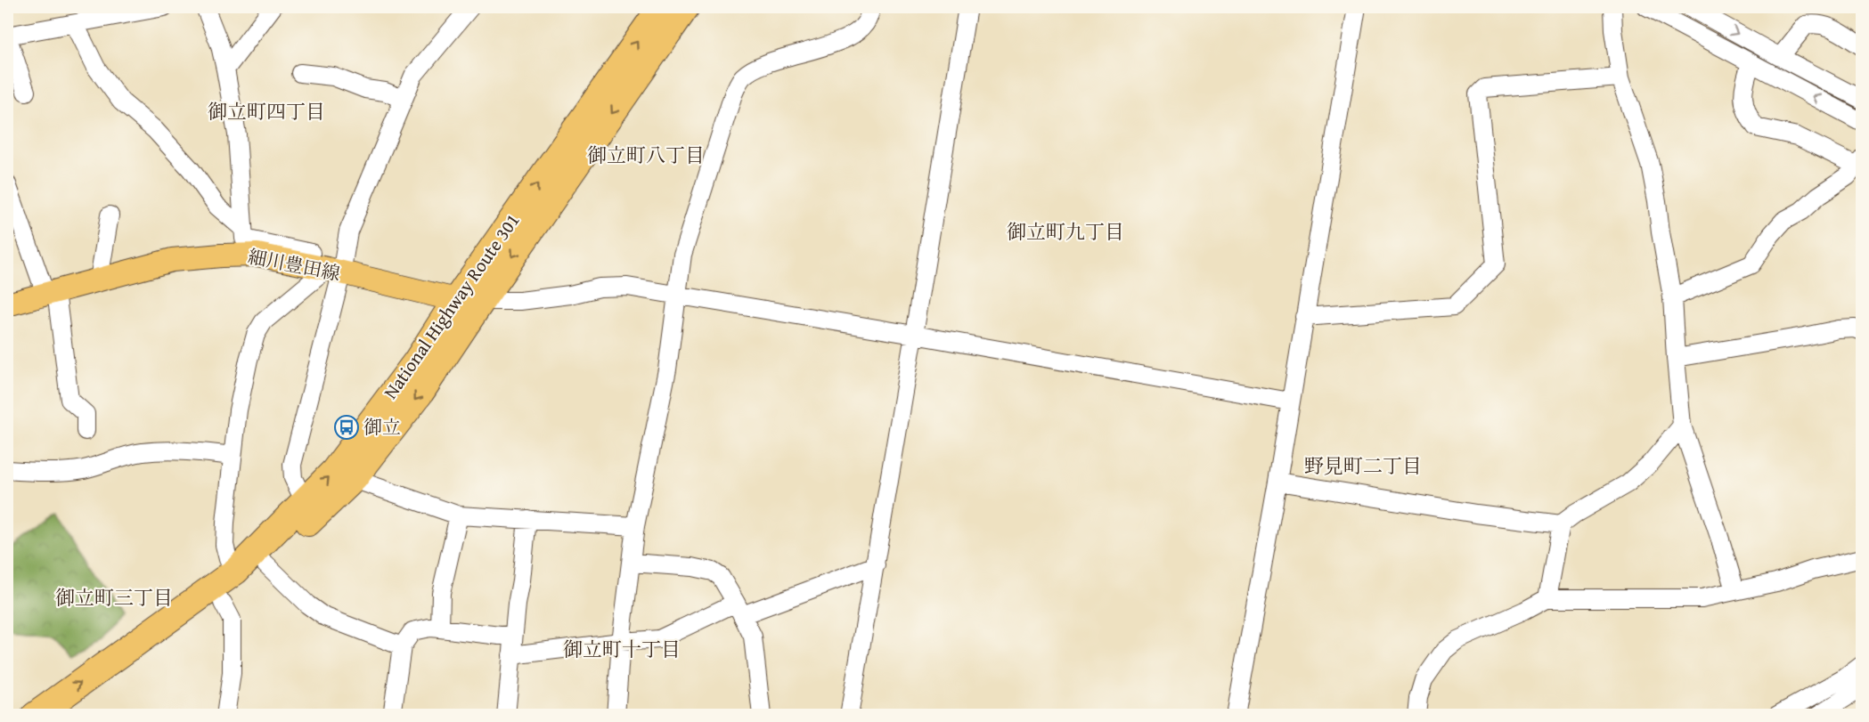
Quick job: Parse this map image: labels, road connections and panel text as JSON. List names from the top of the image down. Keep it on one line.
{"streets":{"highway":["National Highway Route 301"],"main road":["細川豊田線"]},"crossings":[["細川豊田線","National Highway Route 301"]],"districts":["御立町四丁目","御立町八丁目","御立町九丁目","野見町二丁目","御立町三丁目","御立町十丁目"],"places":{"bus stop":["御立"]}}
